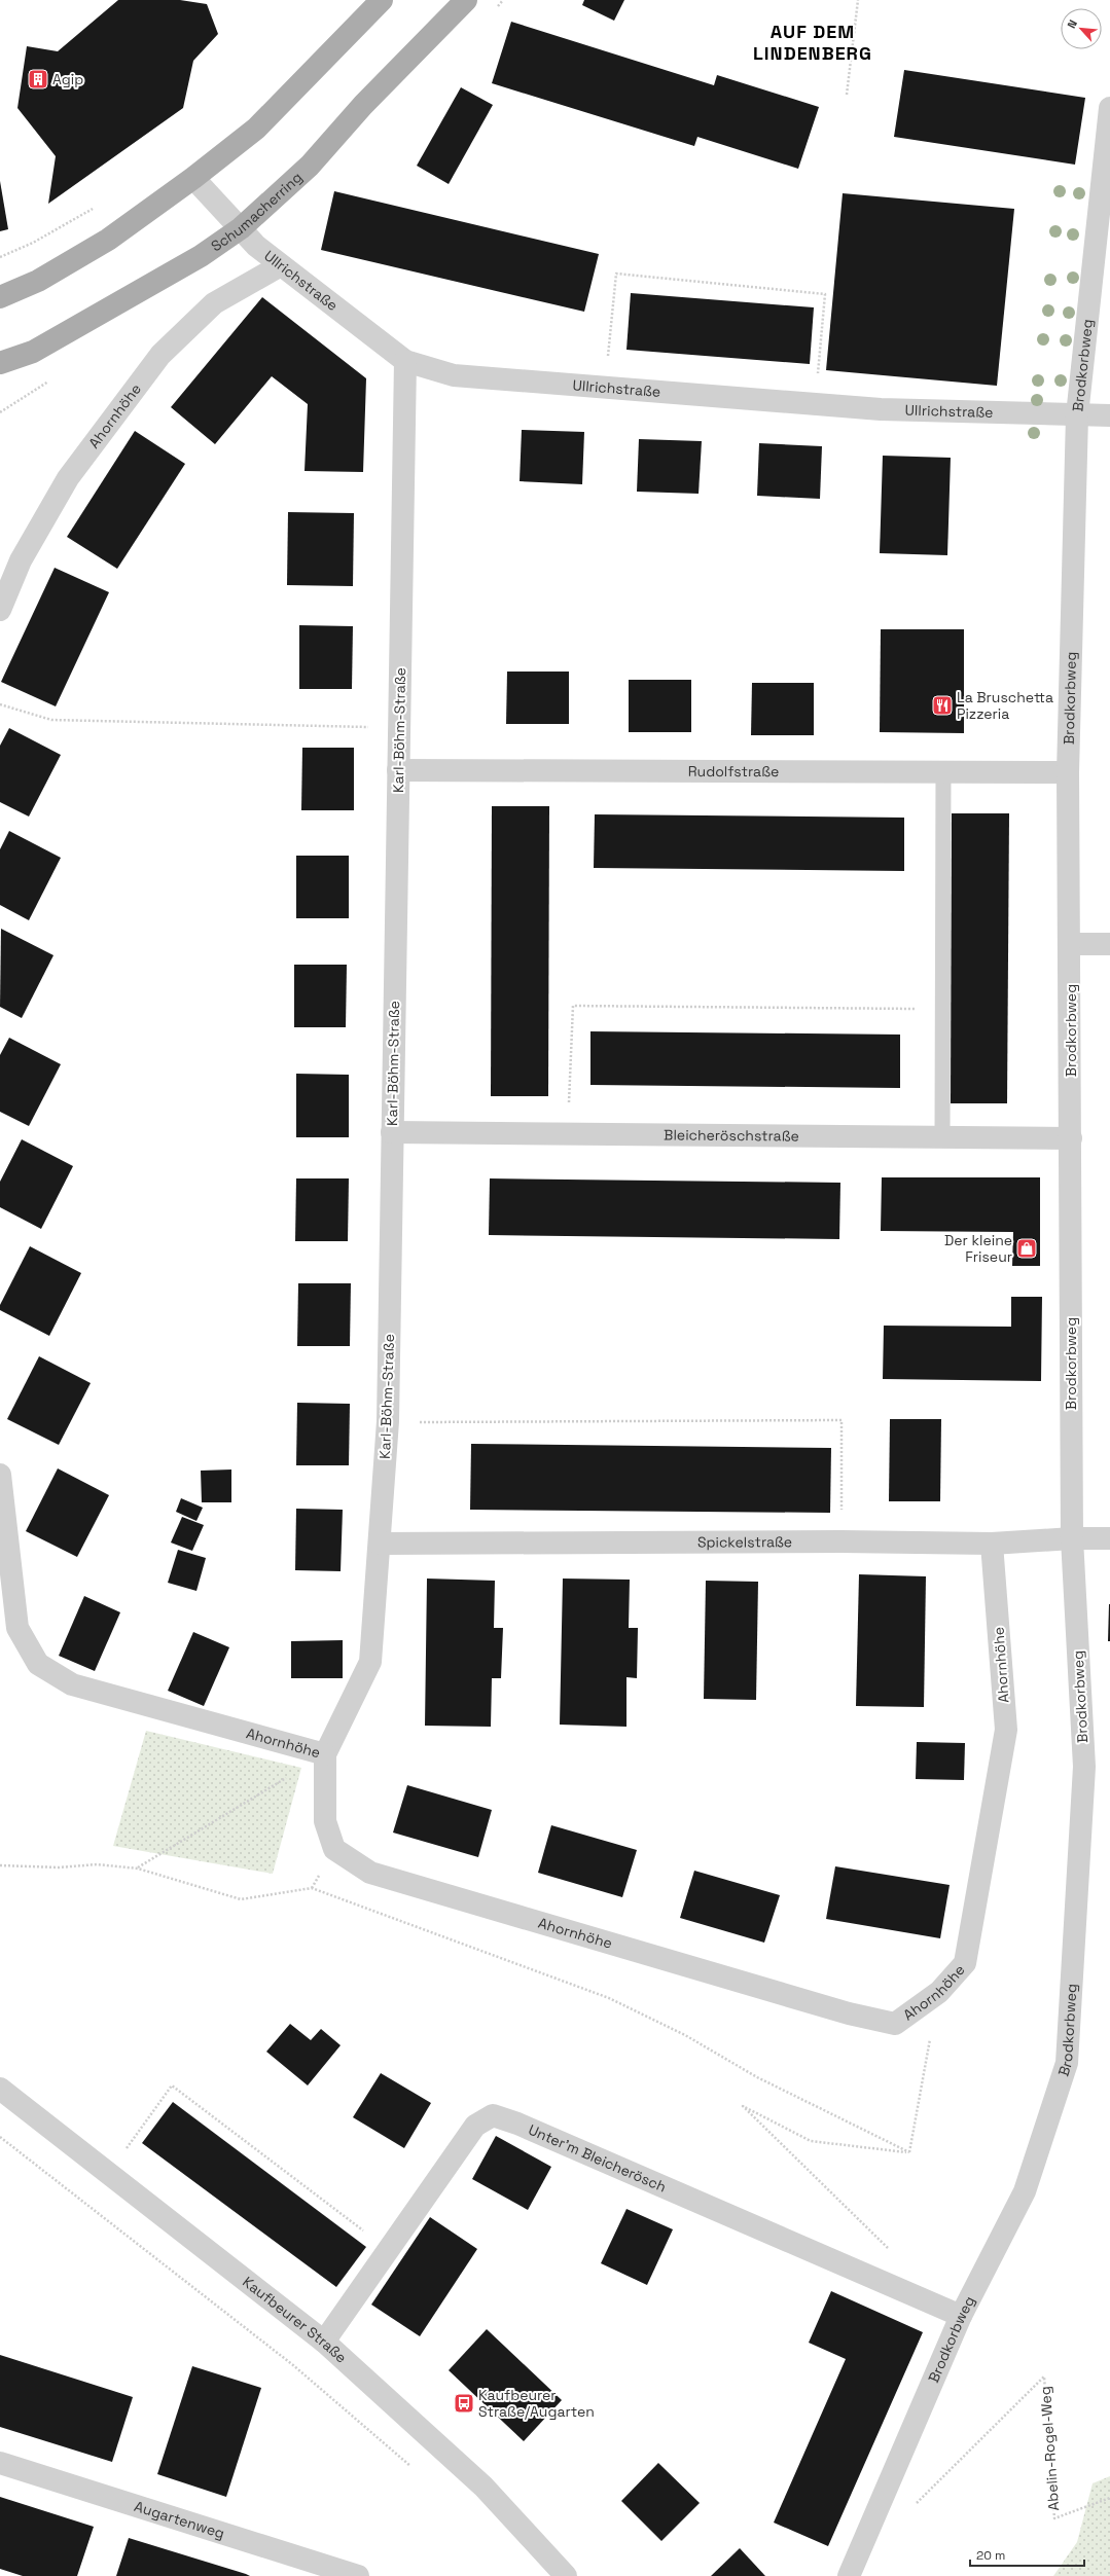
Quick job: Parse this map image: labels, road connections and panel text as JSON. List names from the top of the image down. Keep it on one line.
{"streets":{"main road":["Schumacherring"],"street":["Ullrichstraße","Brodkorbweg","Ahornhöhe","Karl-Böhm-Straße","Rudolfstraße","Bleicheröschstraße","Spickelstraße","Unter'm Bleicherösch","Kaufbeurer Straße","Augartenweg"],"path":["Abelin-Rogel-Weg"]},"crossings":[["Schumacherring","Ullrichstraße"],["Ullrichstraße","Brodkorbweg"],["Ullrichstraße","Ahornhöhe"],["Ullrichstraße","Karl-Böhm-Straße"],["Brodkorbweg","Rudolfstraße"],["Brodkorbweg","Bleicheröschstraße"],["Brodkorbweg","Spickelstraße"],["Brodkorbweg","Unter'm Bleicherösch"],["Ahornhöhe","Karl-Böhm-Straße"],["Ahornhöhe","Spickelstraße"],["Karl-Böhm-Straße","Rudolfstraße"],["Karl-Böhm-Straße","Bleicheröschstraße"],["Karl-Böhm-Straße","Spickelstraße"],["Unter'm Bleicherösch","Kaufbeurer Straße"]],"districts":["AUF DEM LINDENBERG"],"places":{"building":["Agip"],"restaurant":["La Bruschetta Pizzeria"],"shop":["Der kleine Friseur"],"bus stop":["Kaufbeurer Straße/Augarten"]},"scale_bar":"20 m","north":"top left"}
